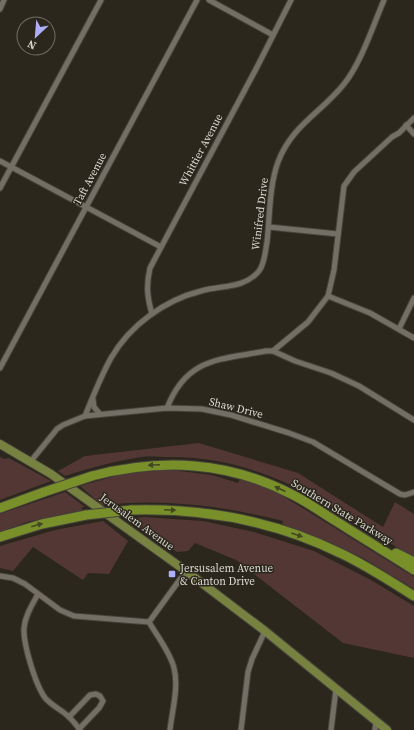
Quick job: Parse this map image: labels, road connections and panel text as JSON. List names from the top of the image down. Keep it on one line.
{"streets":{"highway":["Southern State Parkway"],"main road":["Jerusalem Avenue"],"street":["Whittier Avenue","Taft Avenue","Winifred Drive","Shaw Drive"]},"crossings":[["Whittier Avenue","Winifred Drive"],["Winifred Drive","Shaw Drive"],["Shaw Drive","Jerusalem Avenue"]],"places":{"transit":["Jersusalem Avenue & Canton Drive"]},"north":"bottom left"}
